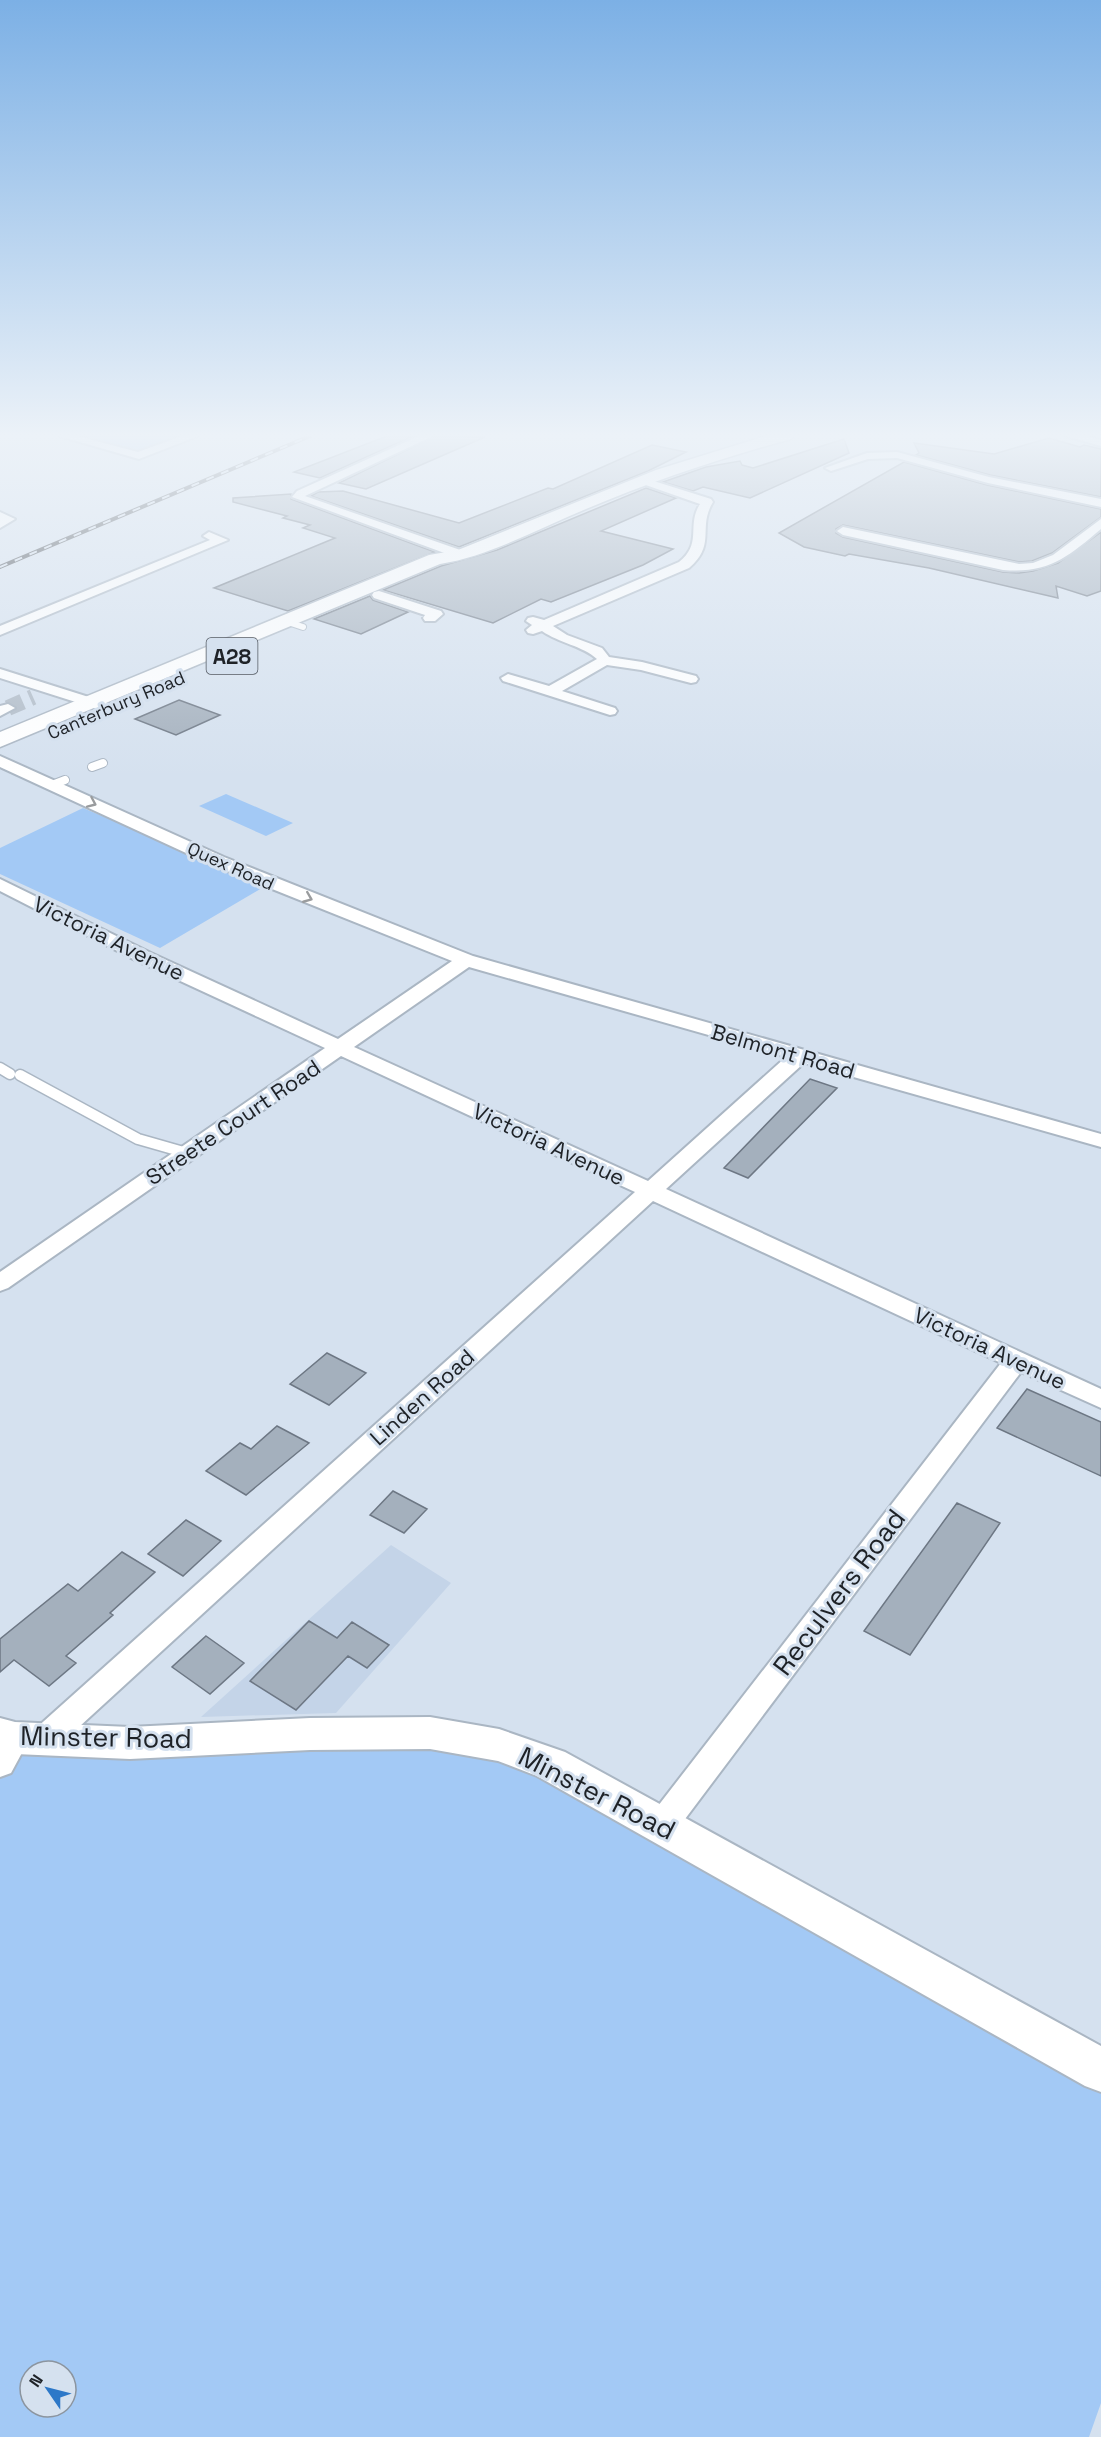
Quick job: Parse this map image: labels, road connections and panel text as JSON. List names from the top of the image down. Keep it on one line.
{"streets":{"highway":["A28","Canterbury Road"],"street":["Quex Road","Victoria Avenue","Belmont Road","Streete Court Road","Linden Road","Reculvers Road","Minster Road"]},"crossings":[["Quex Road","Belmont Road"],["Quex Road","Streete Court Road"],["Victoria Avenue","Streete Court Road"],["Victoria Avenue","Linden Road"],["Victoria Avenue","Reculvers Road"],["Belmont Road","Streete Court Road"],["Belmont Road","Linden Road"],["Linden Road","Minster Road"],["Reculvers Road","Minster Road"]],"one_way":["Quex Road"],"north":"top left"}
